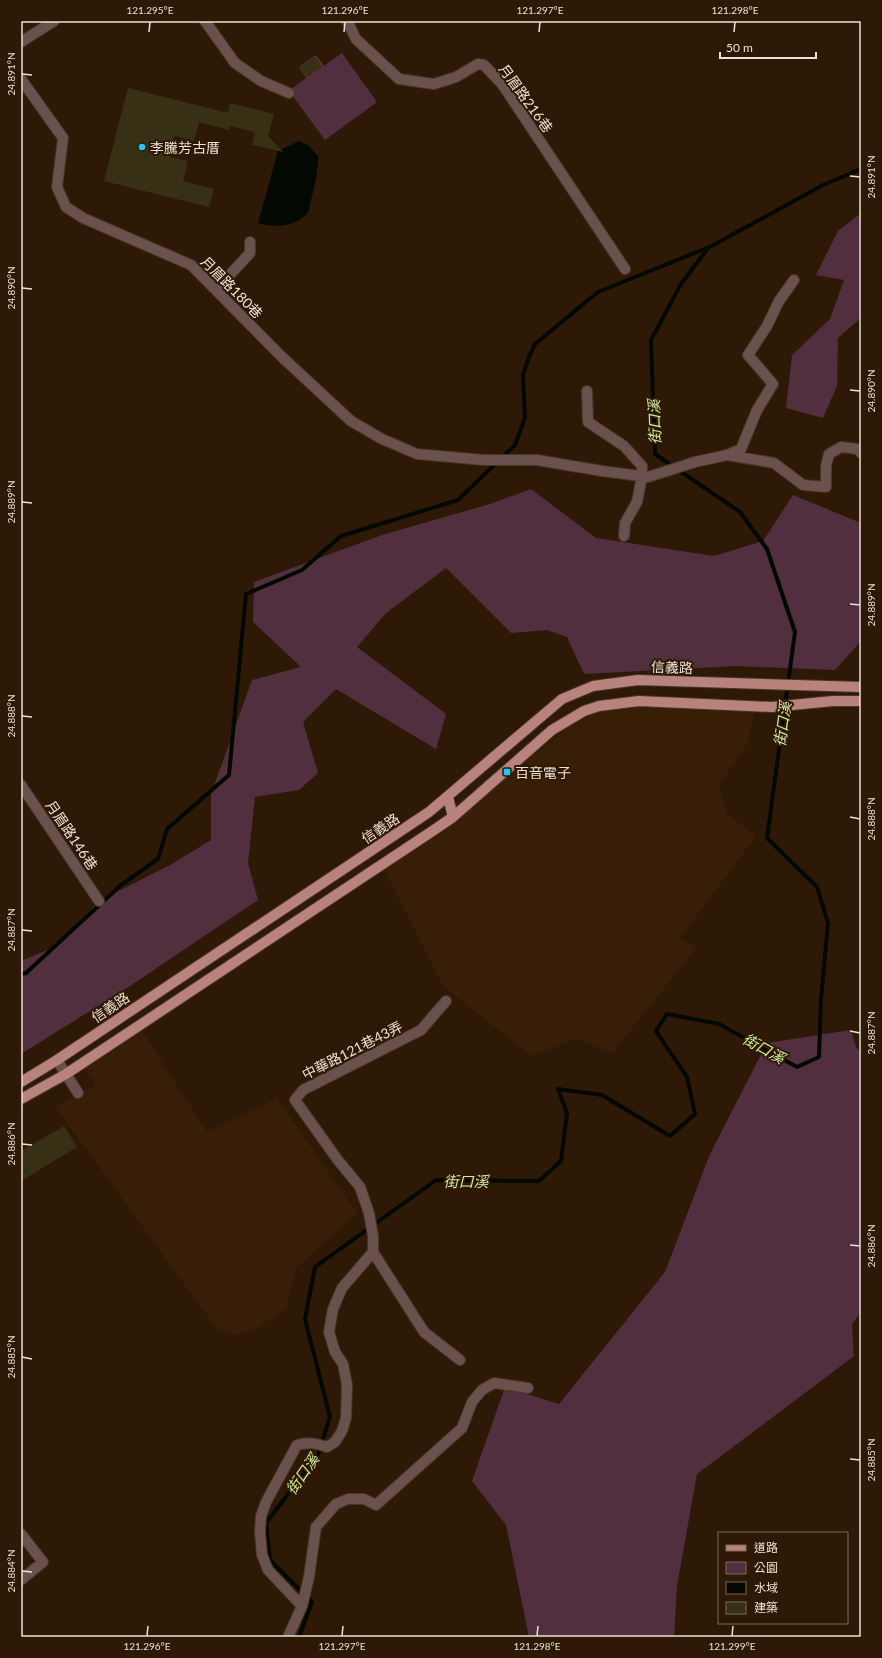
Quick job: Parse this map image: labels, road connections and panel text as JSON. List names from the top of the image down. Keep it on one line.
{"streets":{"main road":["信義路"],"street":["月眉路216巷","月眉路180巷","月眉路146巷","中華路121巷43弄"]},"water":["街口溪"],"places":{"other":["李騰芳古厝"],"transit":["百音電子"]},"legend":["道路","公園","水域","建築"],"scale_bar":"50 m","coordinates":["121.295°E","121.296°E","121.297°E","121.298°E","24.891°N","24.890°N","24.889°N","24.888°N","24.887°N","24.886°N","24.885°N","24.884°N","121.299°E"]}
